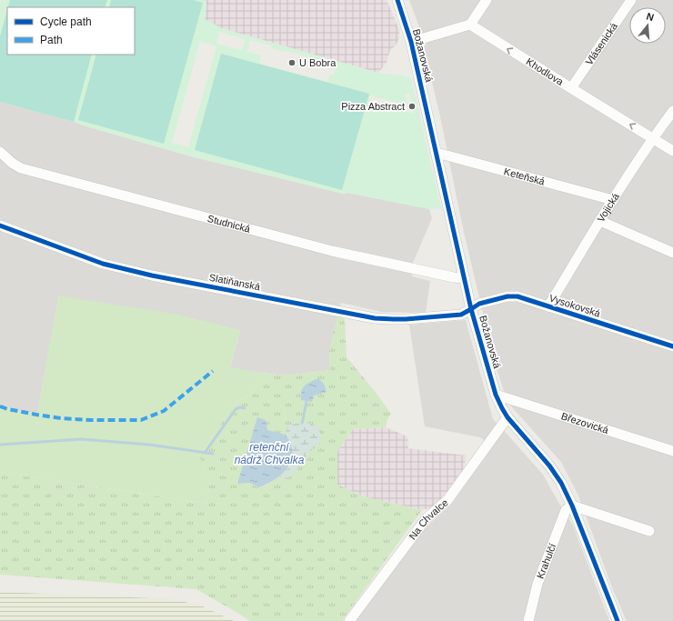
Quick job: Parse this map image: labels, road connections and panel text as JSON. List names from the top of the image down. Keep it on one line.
{"streets":{"street":["Vlásenická","Božanovská","Khodlova","Keteňská","Vojická","Studnická","Slatiňanská","Vysokovská","Březovická","Na Chvalce","Krahulčí"]},"crossings":[["Vlásenická","Khodlova"],["Božanovská","Keteňská"],["Božanovská","Studnická"],["Božanovská","Slatiňanská"],["Božanovská","Vysokovská"],["Božanovská","Březovická"],["Božanovská","Na Chvalce"],["Božanovská","Krahulčí"],["Khodlova","Vojická"],["Keteňská","Vojická"],["Vojická","Vysokovská"],["Slatiňanská","Vysokovská"]],"one_way":["Khodlova"],"water":["retenční nádrž Chvalka"],"places":["U Bobra","Pizza Abstract"],"legend":["Cycle path","Path"],"north":"top"}
